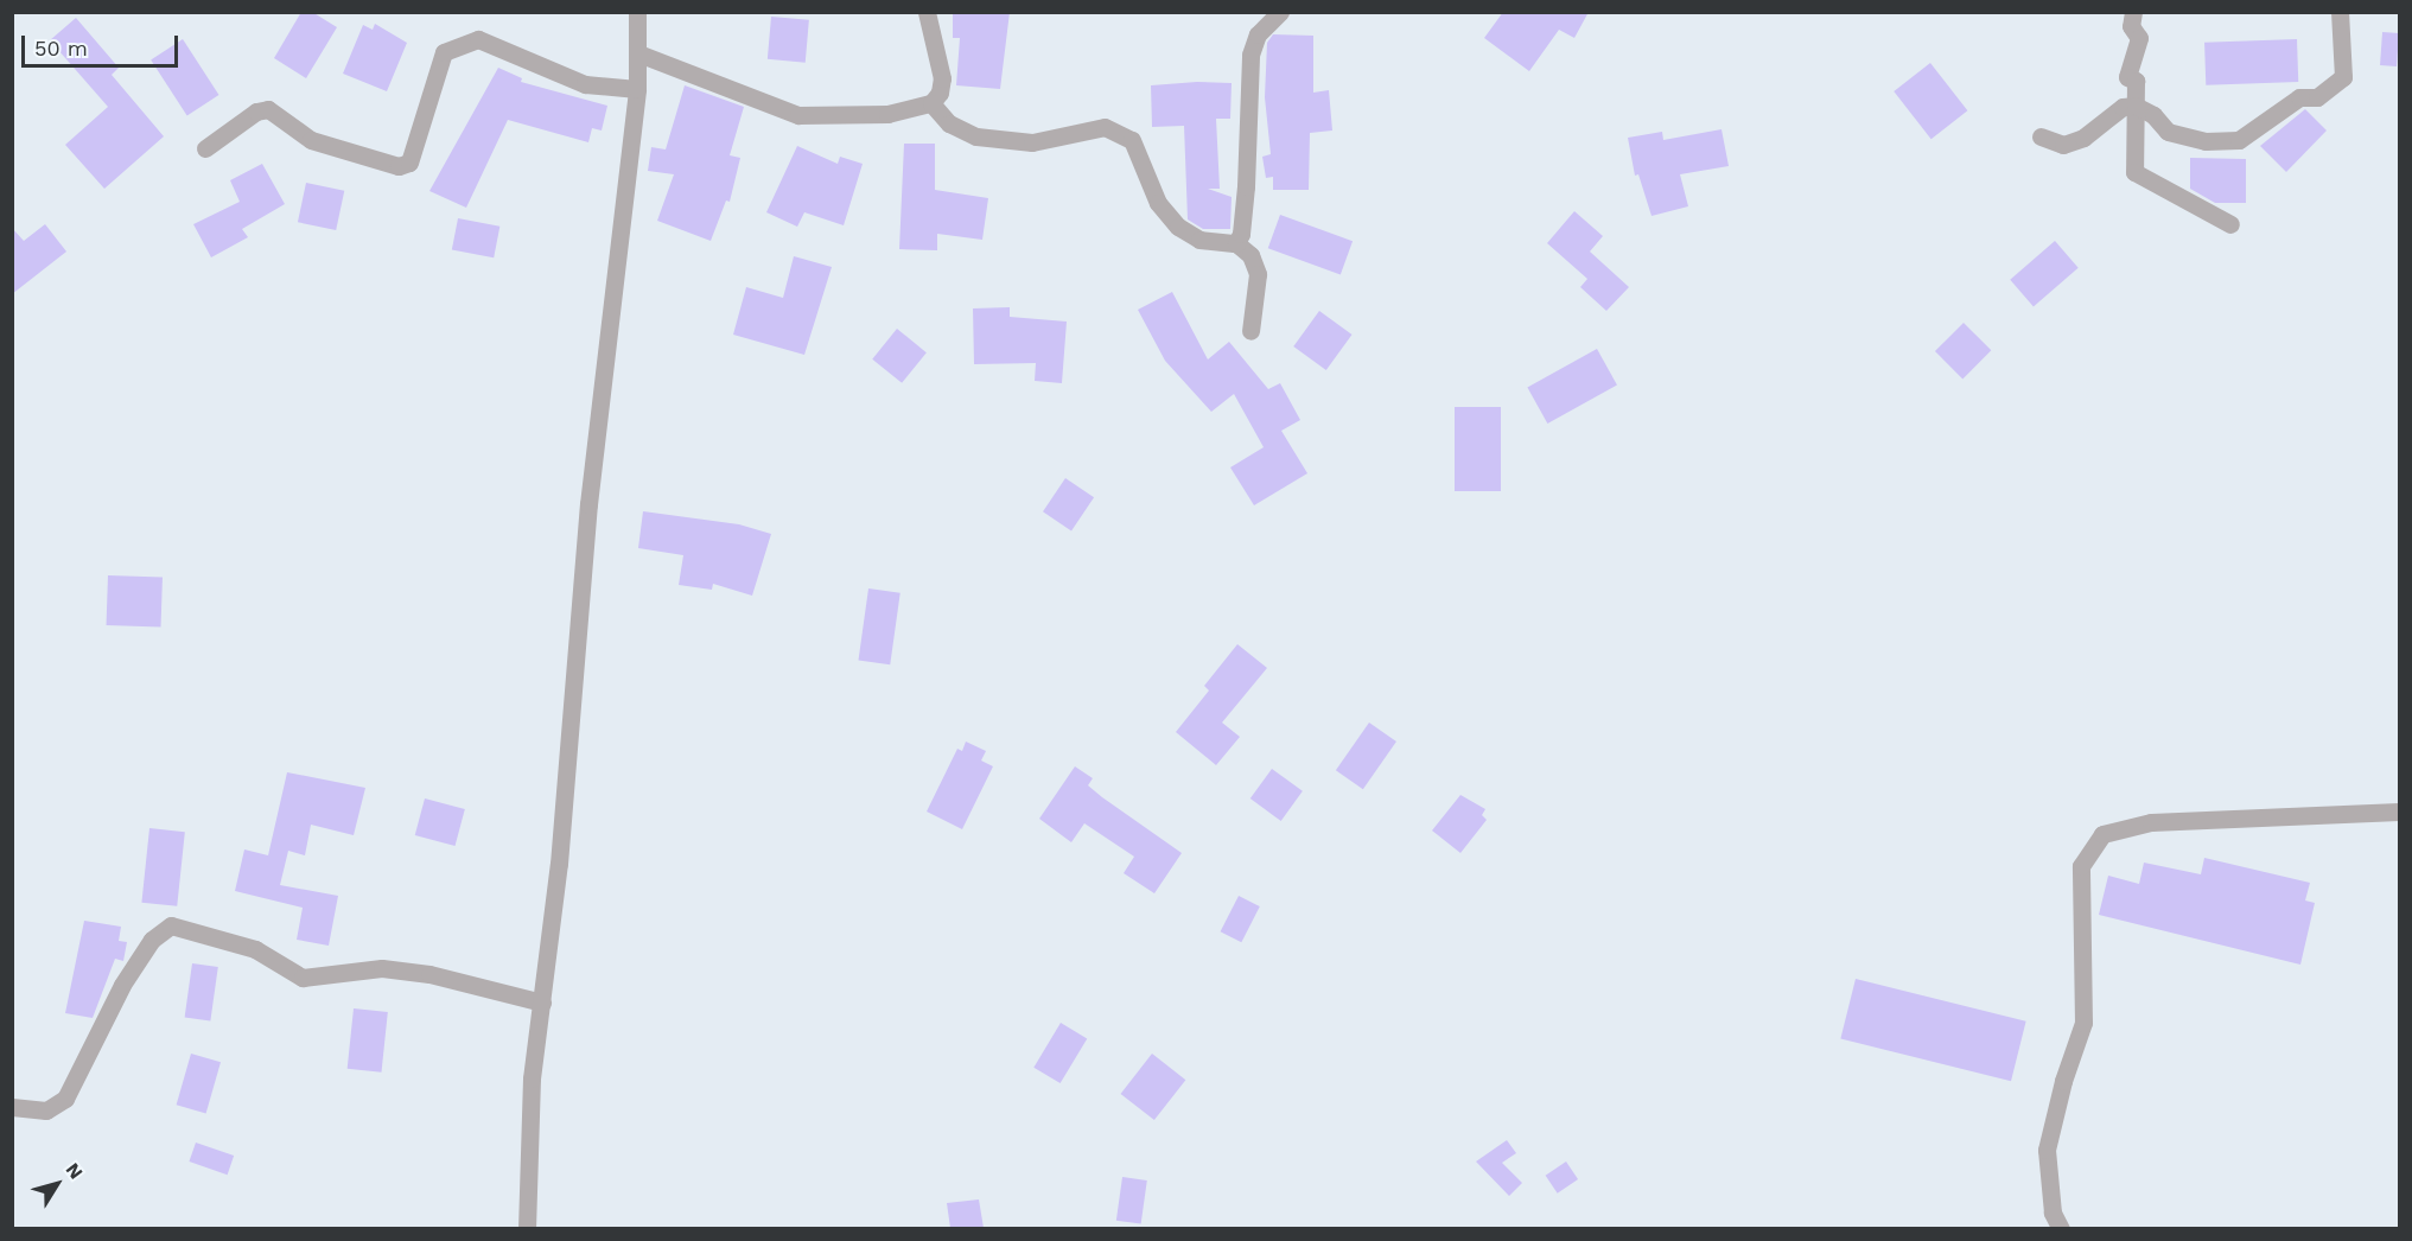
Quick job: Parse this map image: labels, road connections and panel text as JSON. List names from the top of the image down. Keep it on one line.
{"scale_bar":"50 m","north":"top right"}
